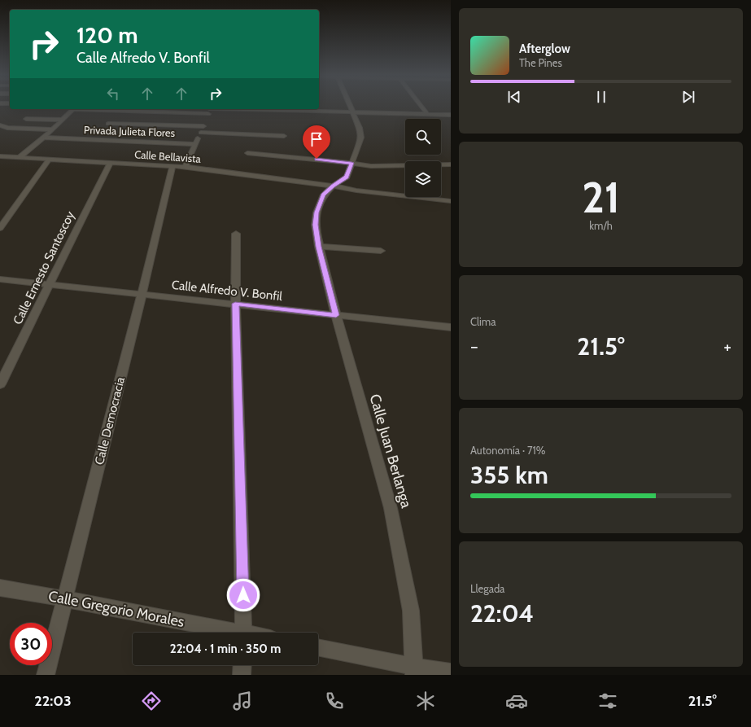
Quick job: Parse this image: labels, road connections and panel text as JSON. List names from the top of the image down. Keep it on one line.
{"streets":{"street":["Privada Julieta Flores","Calle Bellavista","Calle Ernesto Santoscoy","Calle Alfredo V. Bonfil","Calle Democracia","Calle Juan Berlanga","Calle Gregorio Morales"]},"crossings":[["Calle Bellavista","Calle Ernesto Santoscoy"],["Calle Bellavista","Calle Democracia"],["Calle Bellavista","Calle Juan Berlanga"],["Calle Ernesto Santoscoy","Calle Alfredo V. Bonfil"],["Calle Alfredo V. Bonfil","Calle Democracia"],["Calle Alfredo V. Bonfil","Calle Juan Berlanga"],["Calle Democracia","Calle Gregorio Morales"]],"page":{"turn":["120 m","Calle Alfredo V. Bonfil"],"song":["Afterglow","The Pines"],"tile":[["21","km/h"],"Clima",["Autonomía · 71%","355 km"],["Llegada","22:04"]],"heat":["−","21.5°","+"],"limit":"30","trip":"22:04 · 1 min · 350 m","tabs":["22:03","21.5°"]}}
